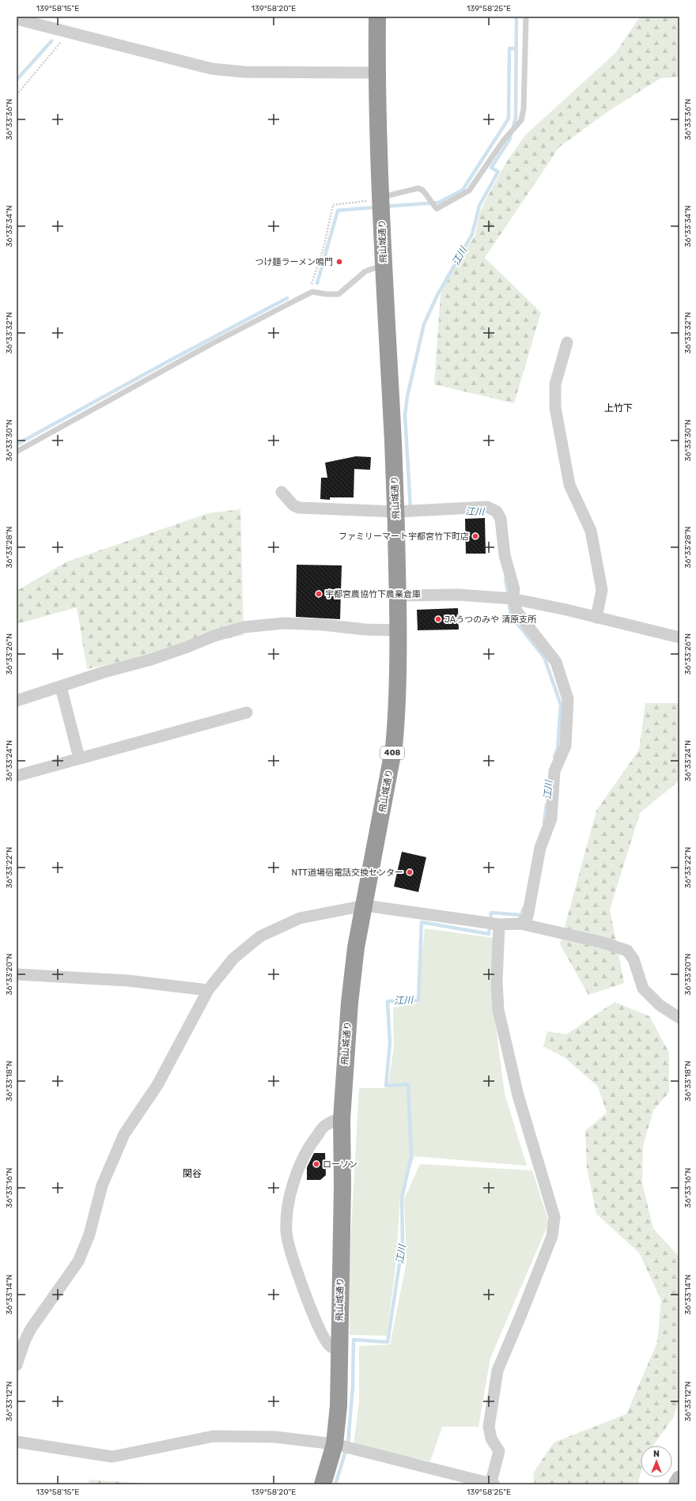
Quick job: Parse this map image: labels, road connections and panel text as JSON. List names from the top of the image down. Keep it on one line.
{"streets":{"highway":["飛山城通り","408"]},"districts":["上竹下","関谷"],"water":["江川"],"places":["つけ麺ラーメン鳴門","ファミリーマート宇都宮竹下町店","宇都宮農協竹下農業倉庫","JAうつのみや 清原支所","NTT道場宿電話交換センター","ローソン"],"north":"top","coordinates":["139°58'15\"E","139°58'20\"E","139°58'25\"E","36°33'36\"N","36°33'34\"N","36°33'32\"N","36°33'30\"N","36°33'28\"N","36°33'26\"N","36°33'24\"N","36°33'22\"N","36°33'20\"N","36°33'18\"N","36°33'16\"N","36°33'14\"N","36°33'12\"N"]}
